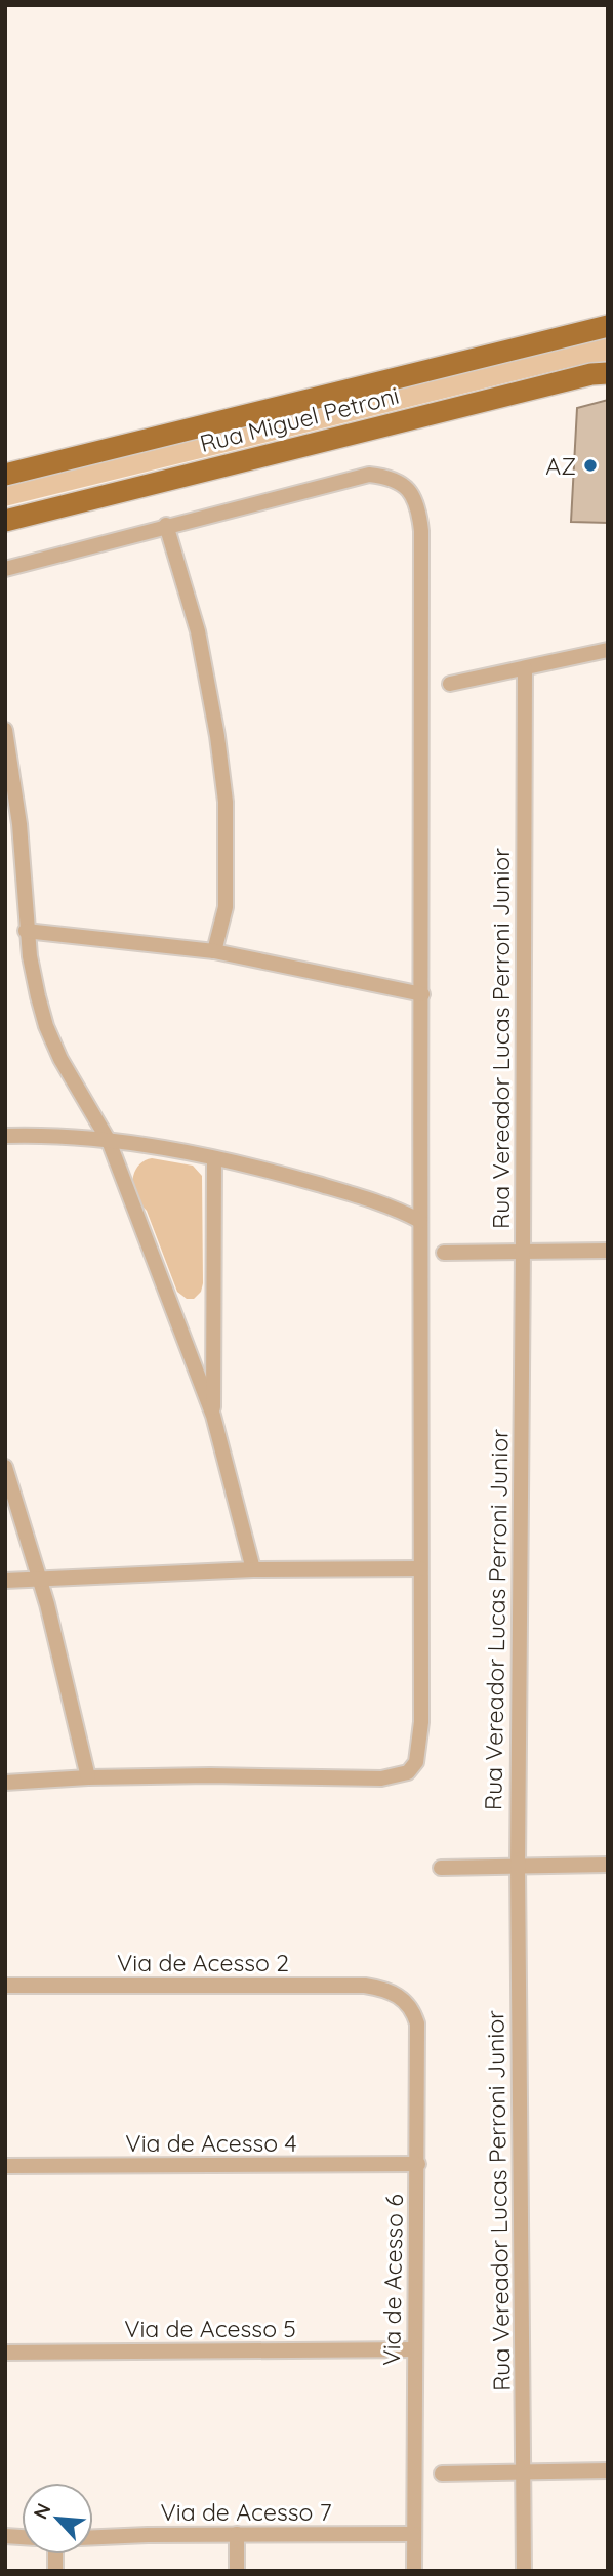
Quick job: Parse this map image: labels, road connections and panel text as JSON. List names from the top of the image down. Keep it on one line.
{"streets":{"main road":["Rua Miguel Petroni"],"street":["Rua Vereador Lucas Perroni Junior","Via de Acesso 2","Via de Acesso 4","Via de Acesso 6","Via de Acesso 5","Via de Acesso 7"]},"crossings":[["Via de Acesso 2","Via de Acesso 6"],["Via de Acesso 4","Via de Acesso 6"],["Via de Acesso 6","Via de Acesso 5"],["Via de Acesso 6","Via de Acesso 7"]],"places":["AZ"],"north":"top left"}
